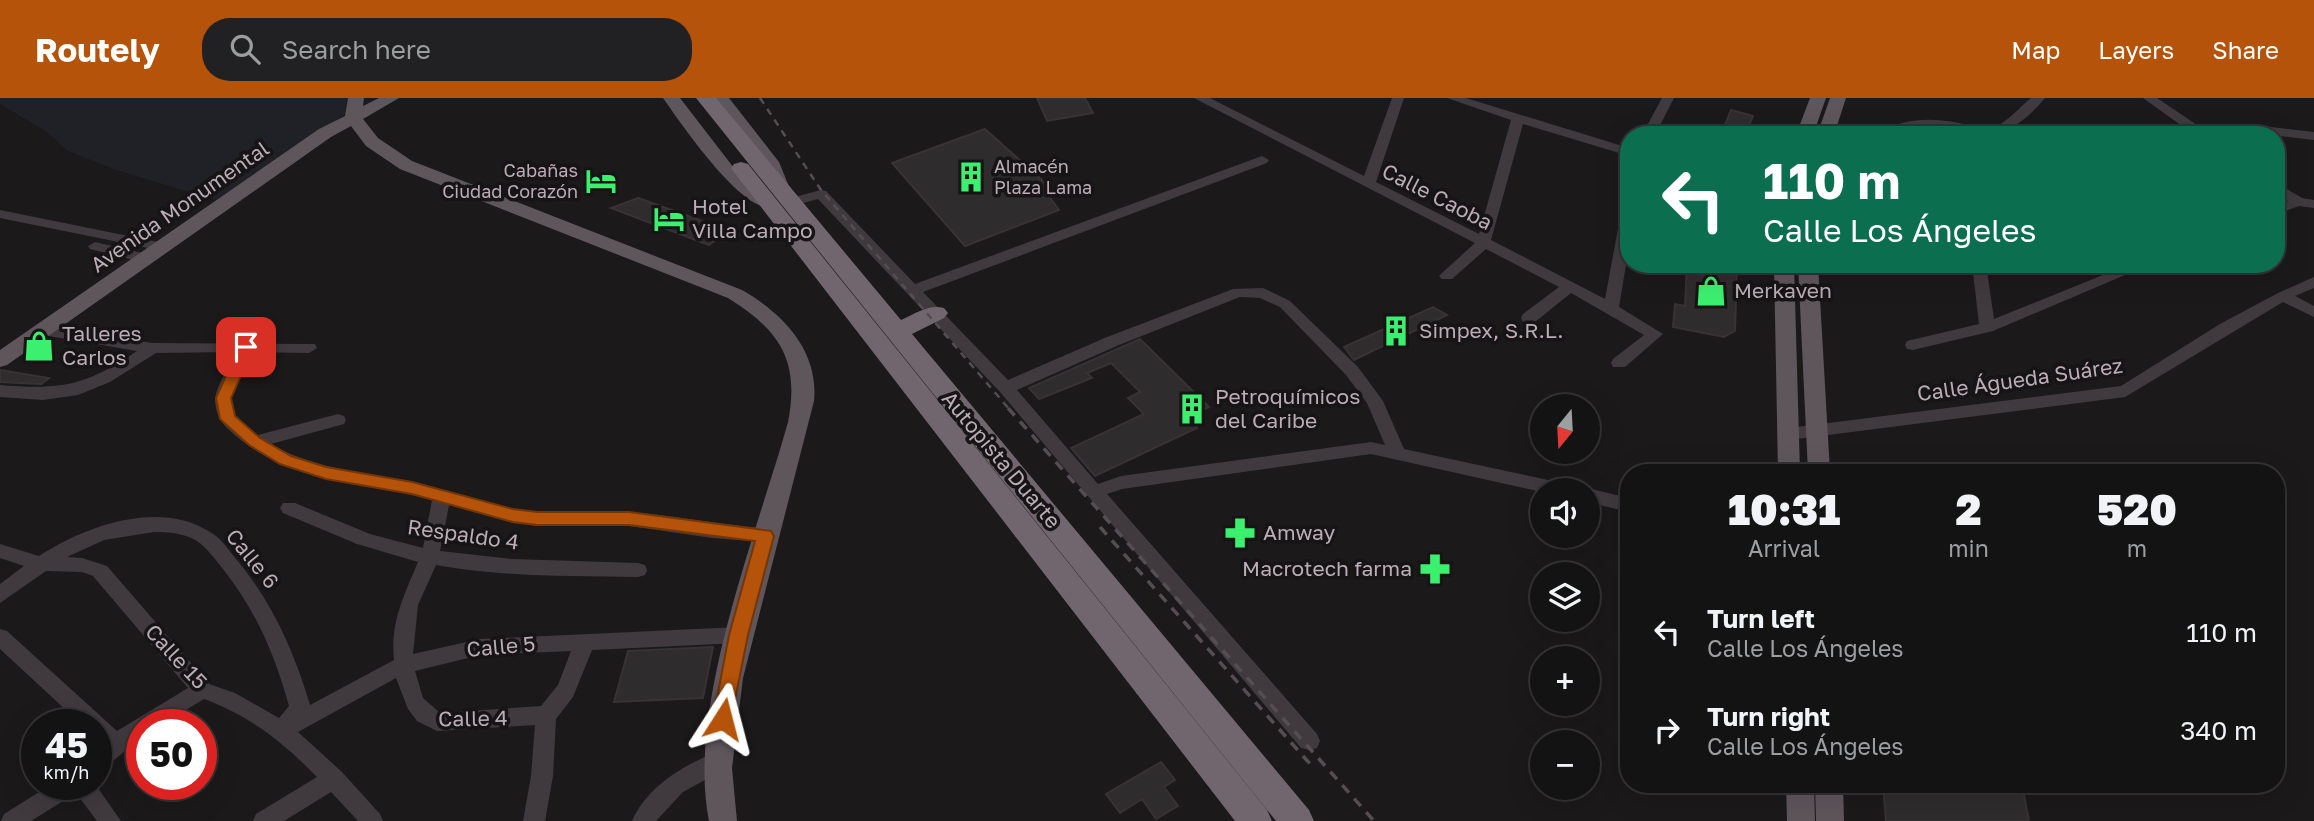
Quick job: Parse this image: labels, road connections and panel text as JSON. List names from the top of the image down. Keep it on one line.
{"streets":{"highway":["Autopista Duarte"],"main road":["Avenida Monumental"],"street":["Calle Caoba","Calle Águeda Suárez","Respaldo 4","Calle 6","Calle 5","Calle 15","Calle 4"]},"crossings":[["Respaldo 4","Calle 4"],["Calle 6","Calle 5"],["Calle 6","Calle 15"],["Calle 5","Calle 15"],["Calle 5","Calle 4"]],"places":{"building":["Almacén Plaza Lama","Simpex, S.R.L.","Petroquímicos del Caribe"],"hotel":["Cabañas Ciudad Corazón","Hotel Villa Campo"],"shop":["Merkaven","Talleres Carlos"],"pharmacy":["Amway","Macrotech farma"]},"north":"bottom","page":{"header":"Routely","search":"Search here","nav":["Map","Layers","Share"],"turn":["110 m","Calle Los Ángeles"],"map_buttons":["+","−"],"eta":["10:31","Arrival","2","min","520","m"],"list":[{"name":"Turn left","note":"Calle Los Ángeles","value":"110 m"},{"name":"Turn right","note":"Calle Los Ángeles","value":"340 m"}],"speed":"45 km/h","limit":"50"}}
